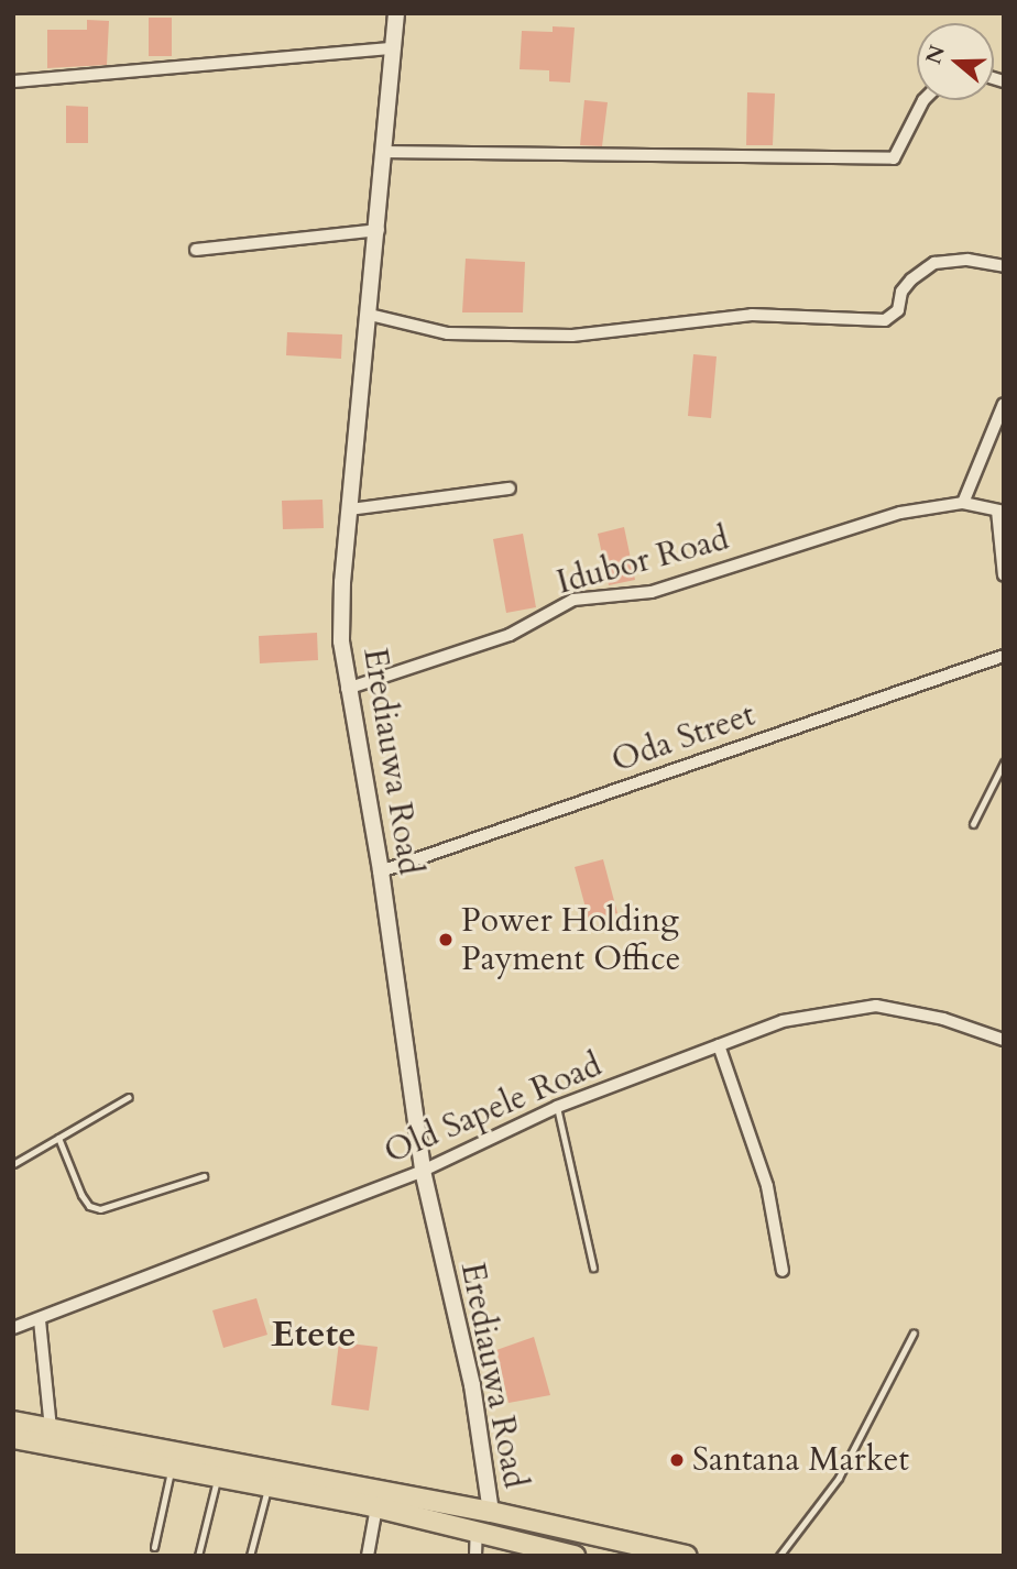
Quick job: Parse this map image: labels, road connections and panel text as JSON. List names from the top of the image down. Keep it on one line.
{"streets":{"street":["Idubor Road","Oda Street","Erediauwa Road","Old Sapele Road"]},"crossings":[["Idubor Road","Erediauwa Road"],["Oda Street","Erediauwa Road"],["Erediauwa Road","Old Sapele Road"]],"districts":["Etete"],"places":["Power Holding Payment Office","Santana Market"],"north":"left"}
